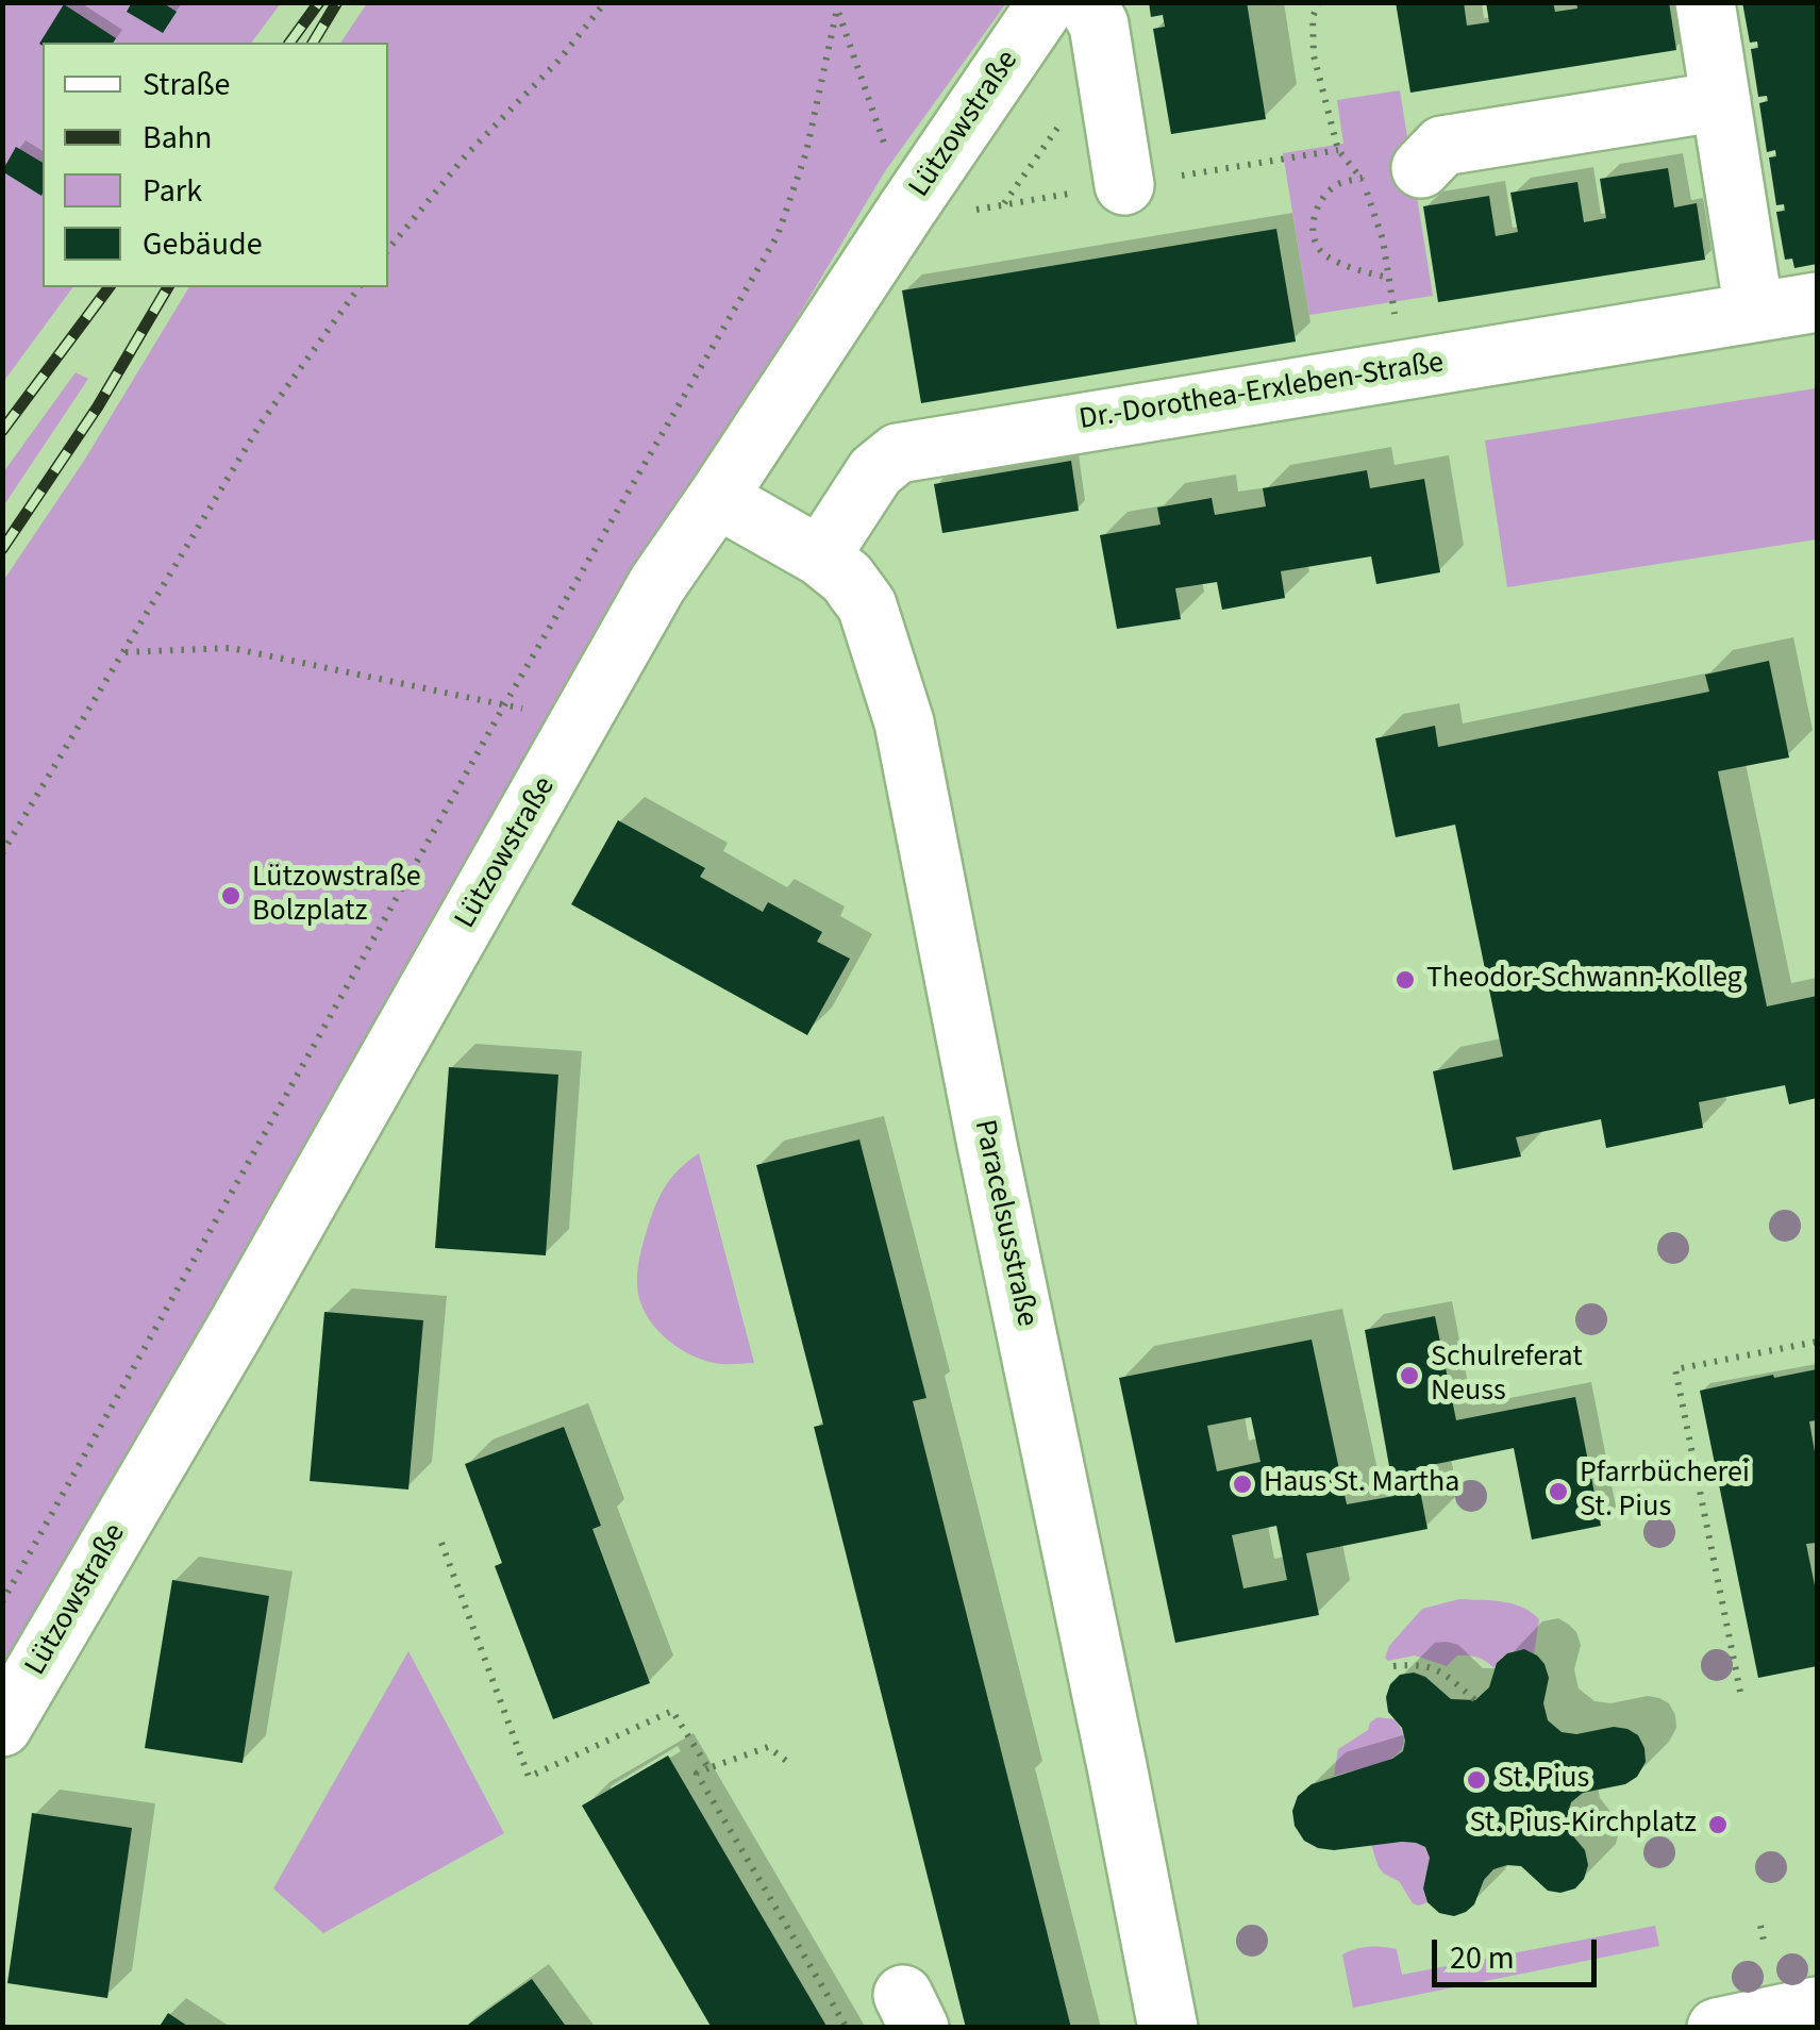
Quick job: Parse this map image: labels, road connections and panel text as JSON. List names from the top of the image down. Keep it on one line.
{"streets":{"street":["Lützowstraße","Dr.-Dorothea-Erxleben-Straße","Paracelsusstraße"]},"crossings":[["Lützowstraße","Paracelsusstraße"],["Dr.-Dorothea-Erxleben-Straße","Paracelsusstraße"]],"places":["Lützowstraße Bolzplatz","Theodor-Schwann-Kolleg","Schulreferat Neuss","Haus St. Martha","Pfarrbücherei St. Pius","St. Pius","St. Pius-Kirchplatz"],"legend":["Straße","Bahn","Park","Gebäude"],"scale_bar":"20 m"}
